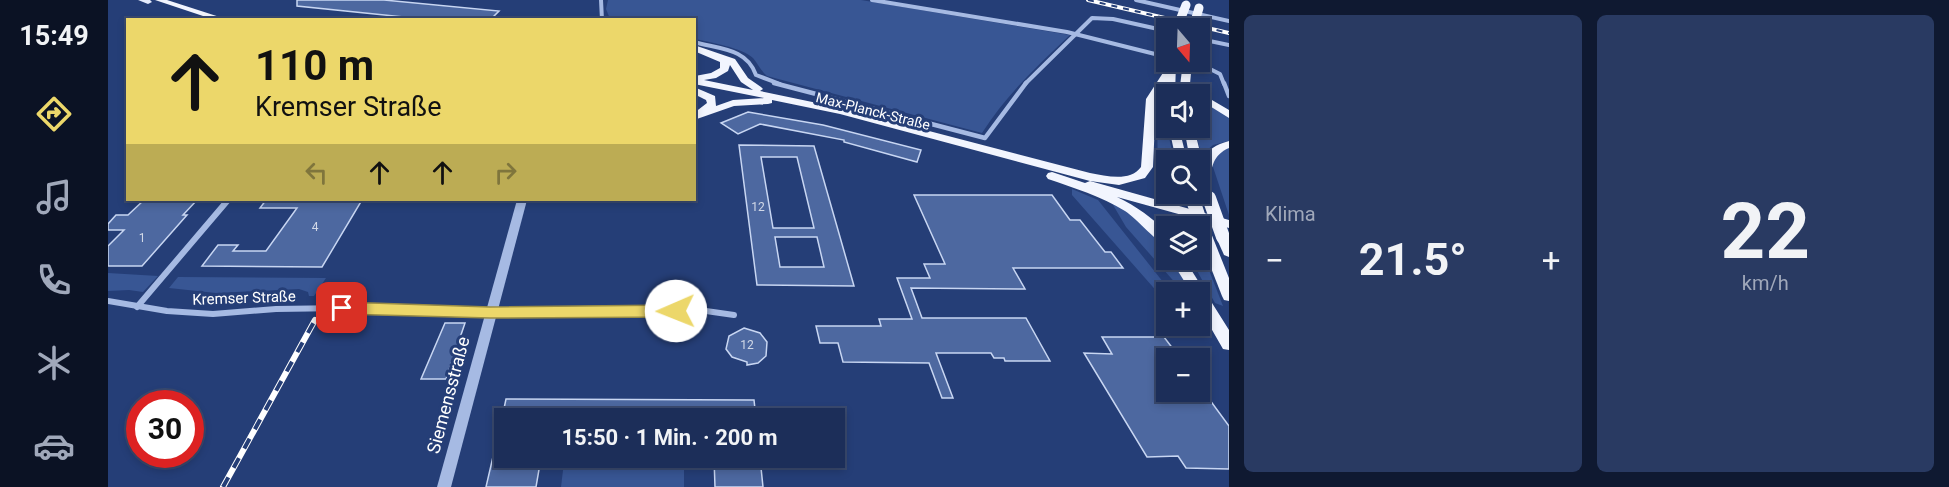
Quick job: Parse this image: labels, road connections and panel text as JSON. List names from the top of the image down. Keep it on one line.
{"streets":{"highway":["Max-Planck-Straße"],"street":["Kremser Straße","Siemensstraße"]},"crossings":[["Kremser Straße","Siemensstraße"]],"house_numbers":["12","4","1","12"],"north":"bottom","page":{"tabs":"15:49","tile":["Klima",["22","km/h"]],"map_buttons":["+","−"],"turn":["110 m","Kremser Straße"],"heat":["−","21.5°","+"],"limit":"30","trip":"15:50 · 1 Min. · 200 m"}}
